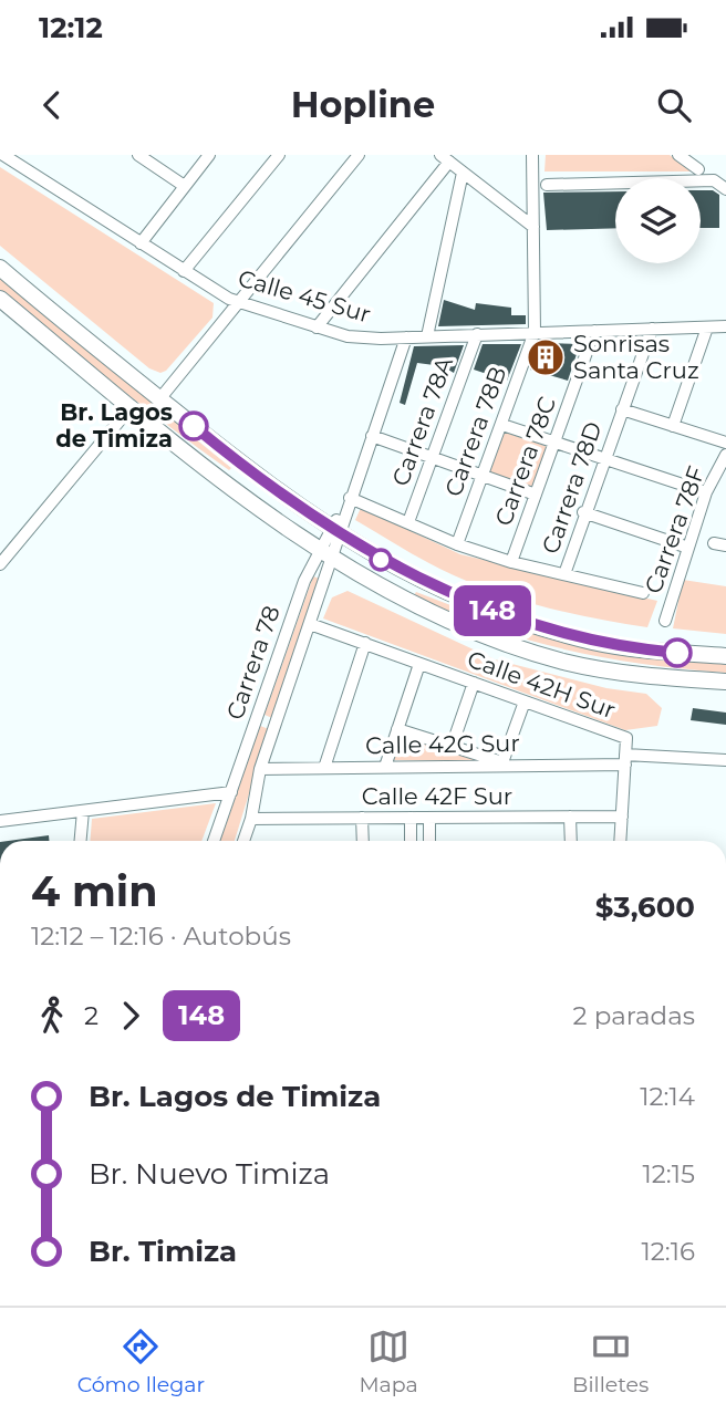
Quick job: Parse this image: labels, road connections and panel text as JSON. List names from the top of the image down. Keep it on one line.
{"streets":{"street":["Calle 45 Sur","Carrera 78A","Carrera 78B","Carrera 78C","Carrera 78D","Carrera 78F","Carrera 78","Calle 42H Sur","Calle 42G Sur","Calle 42F Sur"]},"crossings":[["Calle 45 Sur","Carrera 78A"],["Calle 45 Sur","Carrera 78B"],["Calle 45 Sur","Carrera 78C"],["Calle 45 Sur","Carrera 78D"],["Calle 45 Sur","Carrera 78"],["Carrera 78","Calle 42H Sur"],["Carrera 78","Calle 42G Sur"],["Carrera 78","Calle 42F Sur"],["Calle 42H Sur","Calle 42G Sur"]],"places":{"building":["Sonrisas Santa Cruz"],"other":["Br. Lagos de Timiza"]},"lines":["bus line 148"],"page":{"status":"12:12","header":"Hopline","on_map":"148","heading":["4 min","12:12 – 12:16 · Autobús","$3,600"],"legs":["2","148","2 paradas"],"list":[{"name":"Br. Lagos de Timiza","value":"12:14"},{"name":"Br. Nuevo Timiza","value":"12:15"},{"name":"Br. Timiza","value":"12:16"}],"tabs":["Cómo llegar","Mapa","Billetes"]}}
